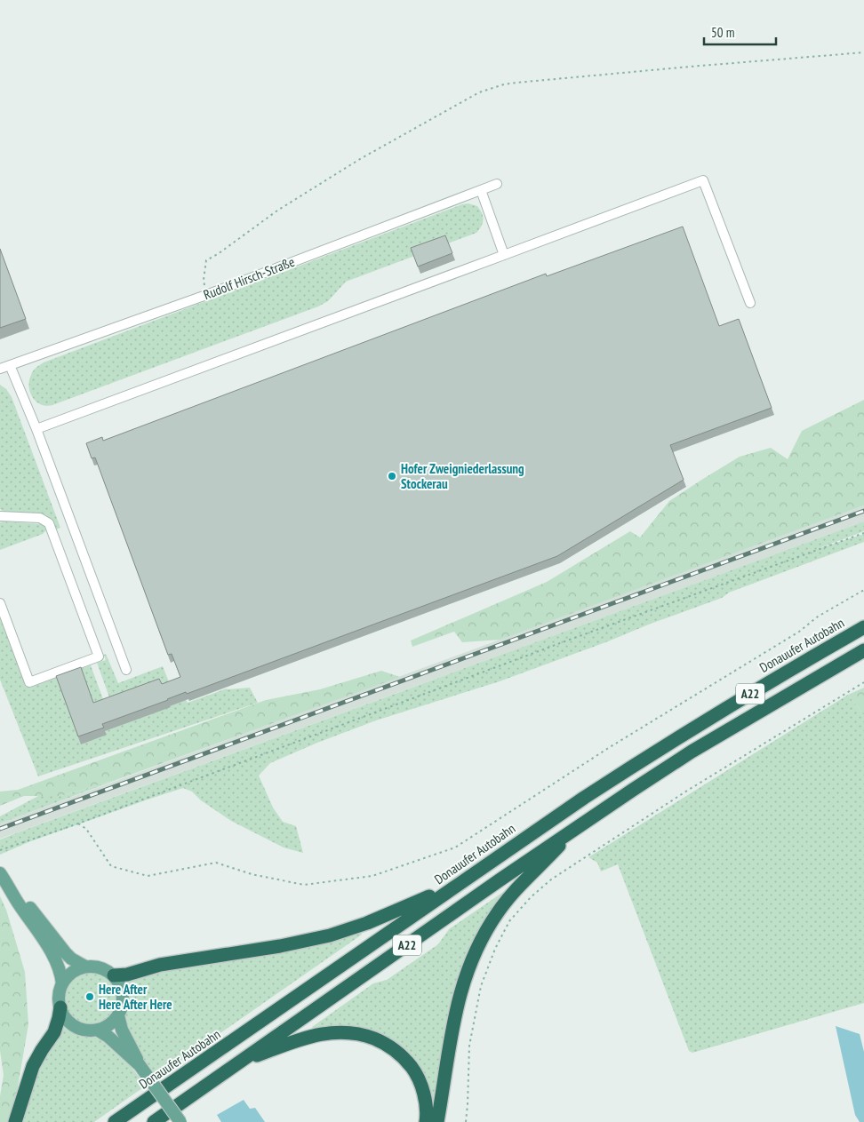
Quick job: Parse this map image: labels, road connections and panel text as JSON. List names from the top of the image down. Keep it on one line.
{"streets":{"highway":["Donauufer Autobahn","A22"],"street":["Rudolf Hirsch-Straße"]},"places":["Hofer Zweigniederlassung Stockerau","Here After Here After Here"],"scale_bar":"50 m"}
